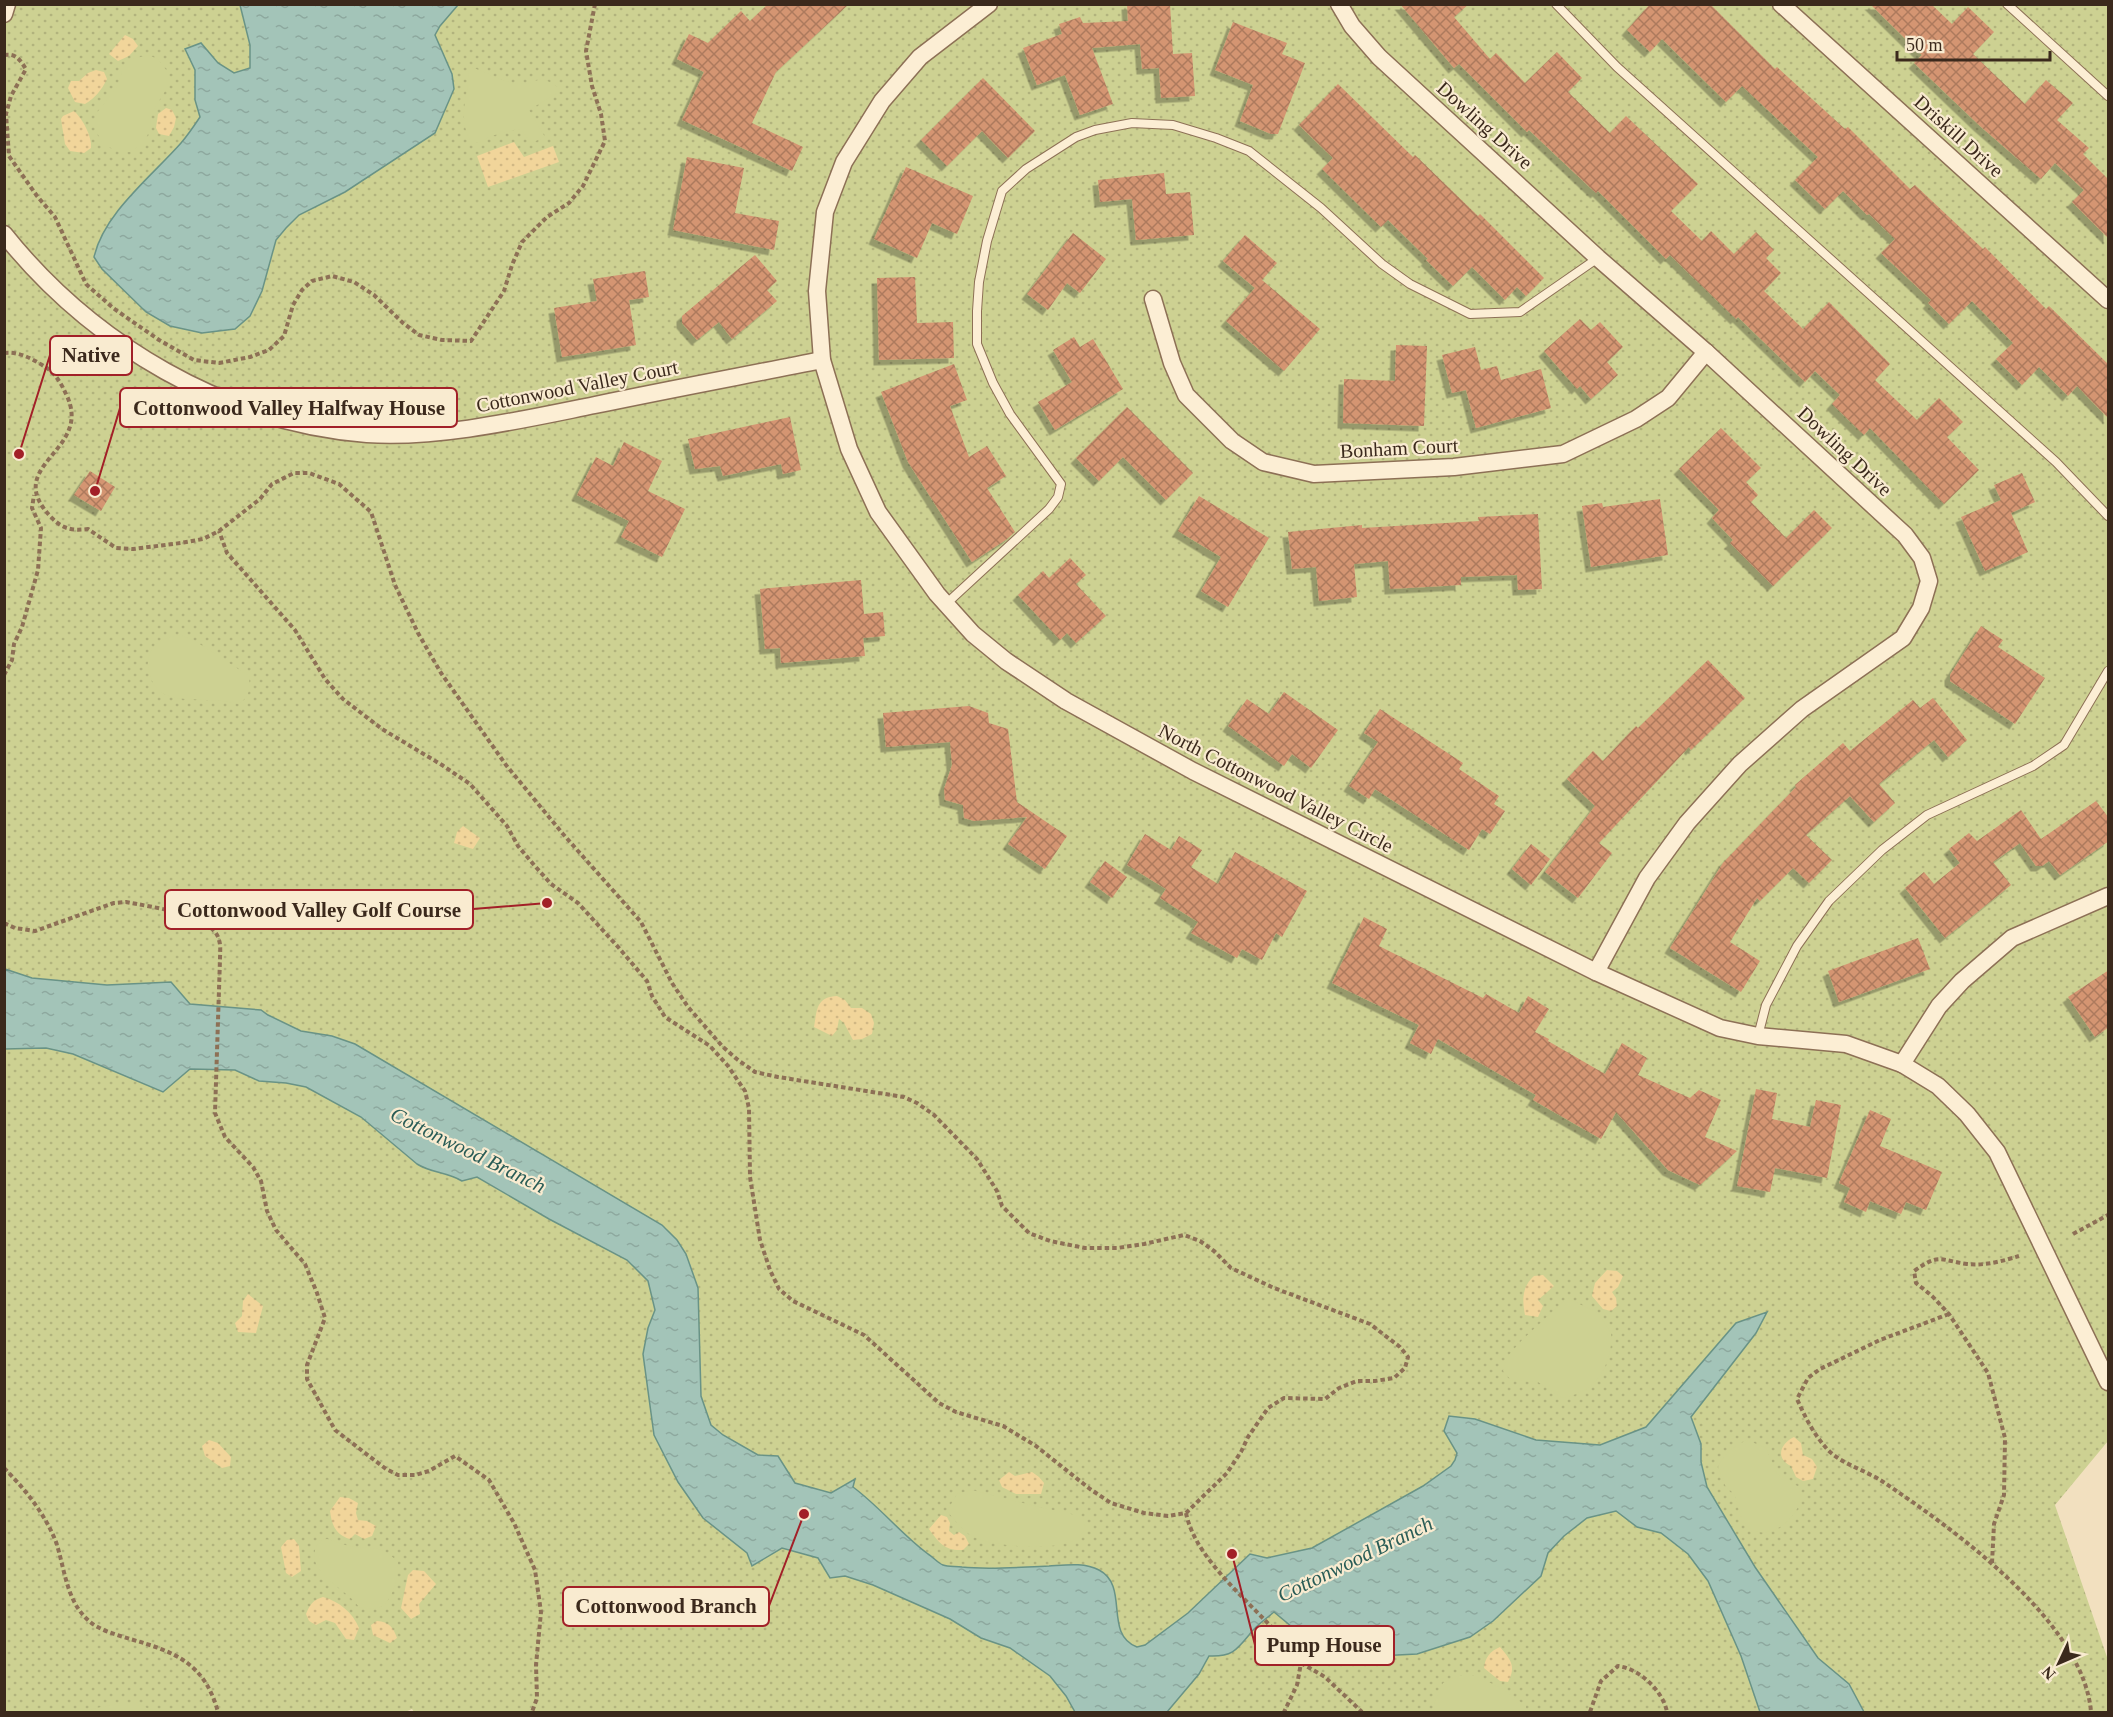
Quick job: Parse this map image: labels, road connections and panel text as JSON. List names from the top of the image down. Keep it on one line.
{"streets":{"street":["Dowling Drive","Driskill Drive","Cottonwood Valley Court","Bonham Court","North Cottonwood Valley Circle"]},"crossings":[["Dowling Drive","Bonham Court"],["Dowling Drive","North Cottonwood Valley Circle"],["Cottonwood Valley Court","North Cottonwood Valley Circle"]],"water":["Cottonwood Branch"],"places":["Native","Cottonwood Valley Halfway House","Cottonwood Valley Golf Course","Cottonwood Branch","Pump House"],"scale_bar":"50 m","north":"bottom left"}
